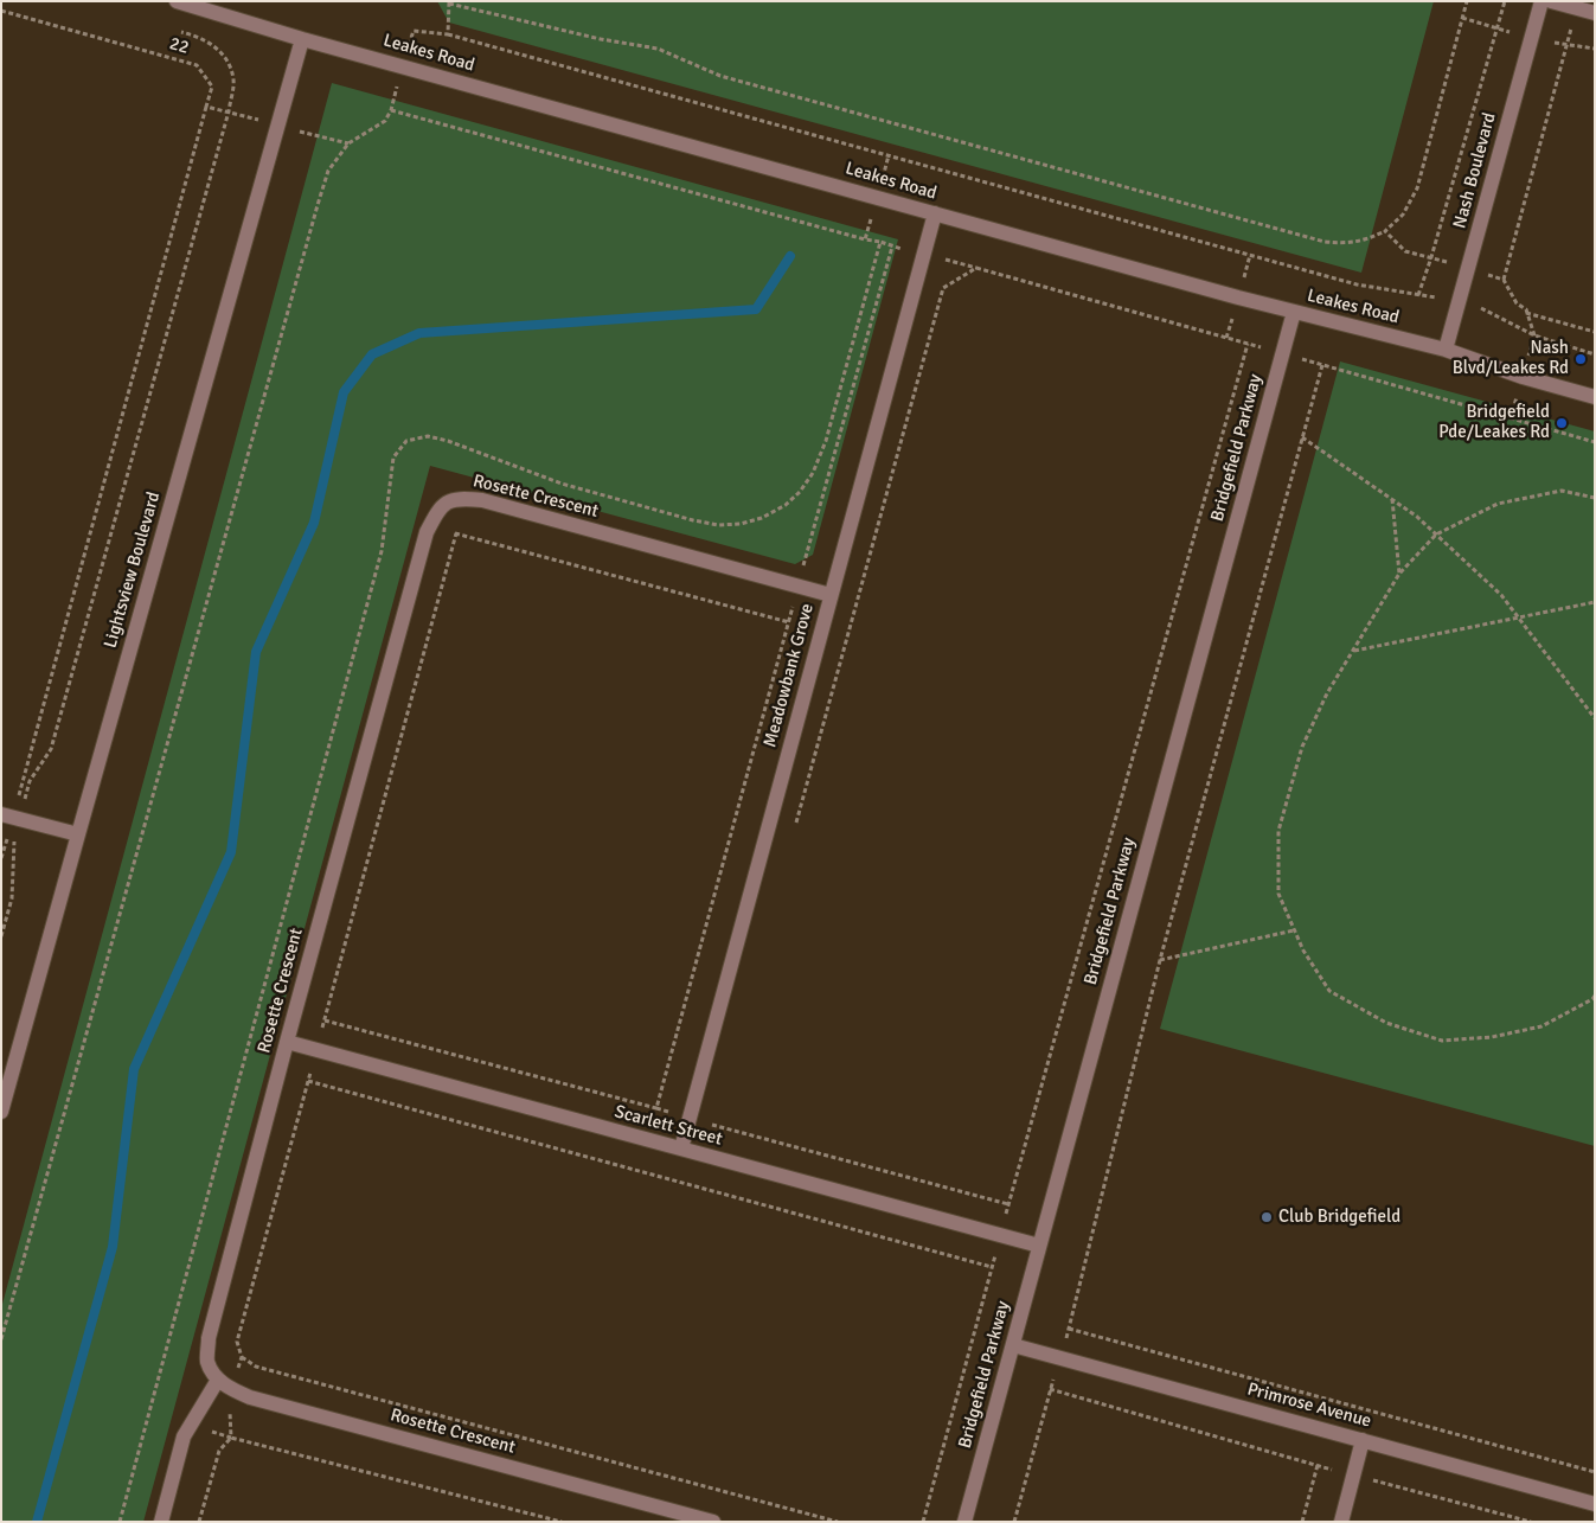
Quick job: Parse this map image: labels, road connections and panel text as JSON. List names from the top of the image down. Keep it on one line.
{"streets":{"street":["Leakes Road","Nash Boulevard","Bridgefield Parkway","Rosette Crescent","Lightsview Boulevard","Meadowbank Grove","Scarlett Street","Primrose Avenue"],"path":["22"]},"crossings":[["Leakes Road","Nash Boulevard"],["Leakes Road","Bridgefield Parkway"],["Leakes Road","Lightsview Boulevard"],["Leakes Road","Meadowbank Grove"],["Bridgefield Parkway","Scarlett Street"],["Bridgefield Parkway","Primrose Avenue"],["Rosette Crescent","Meadowbank Grove"],["Rosette Crescent","Scarlett Street"],["Meadowbank Grove","Scarlett Street"]],"places":["Nash Blvd/Leakes Rd","Bridgefield Pde/Leakes Rd","Club Bridgefield"]}
